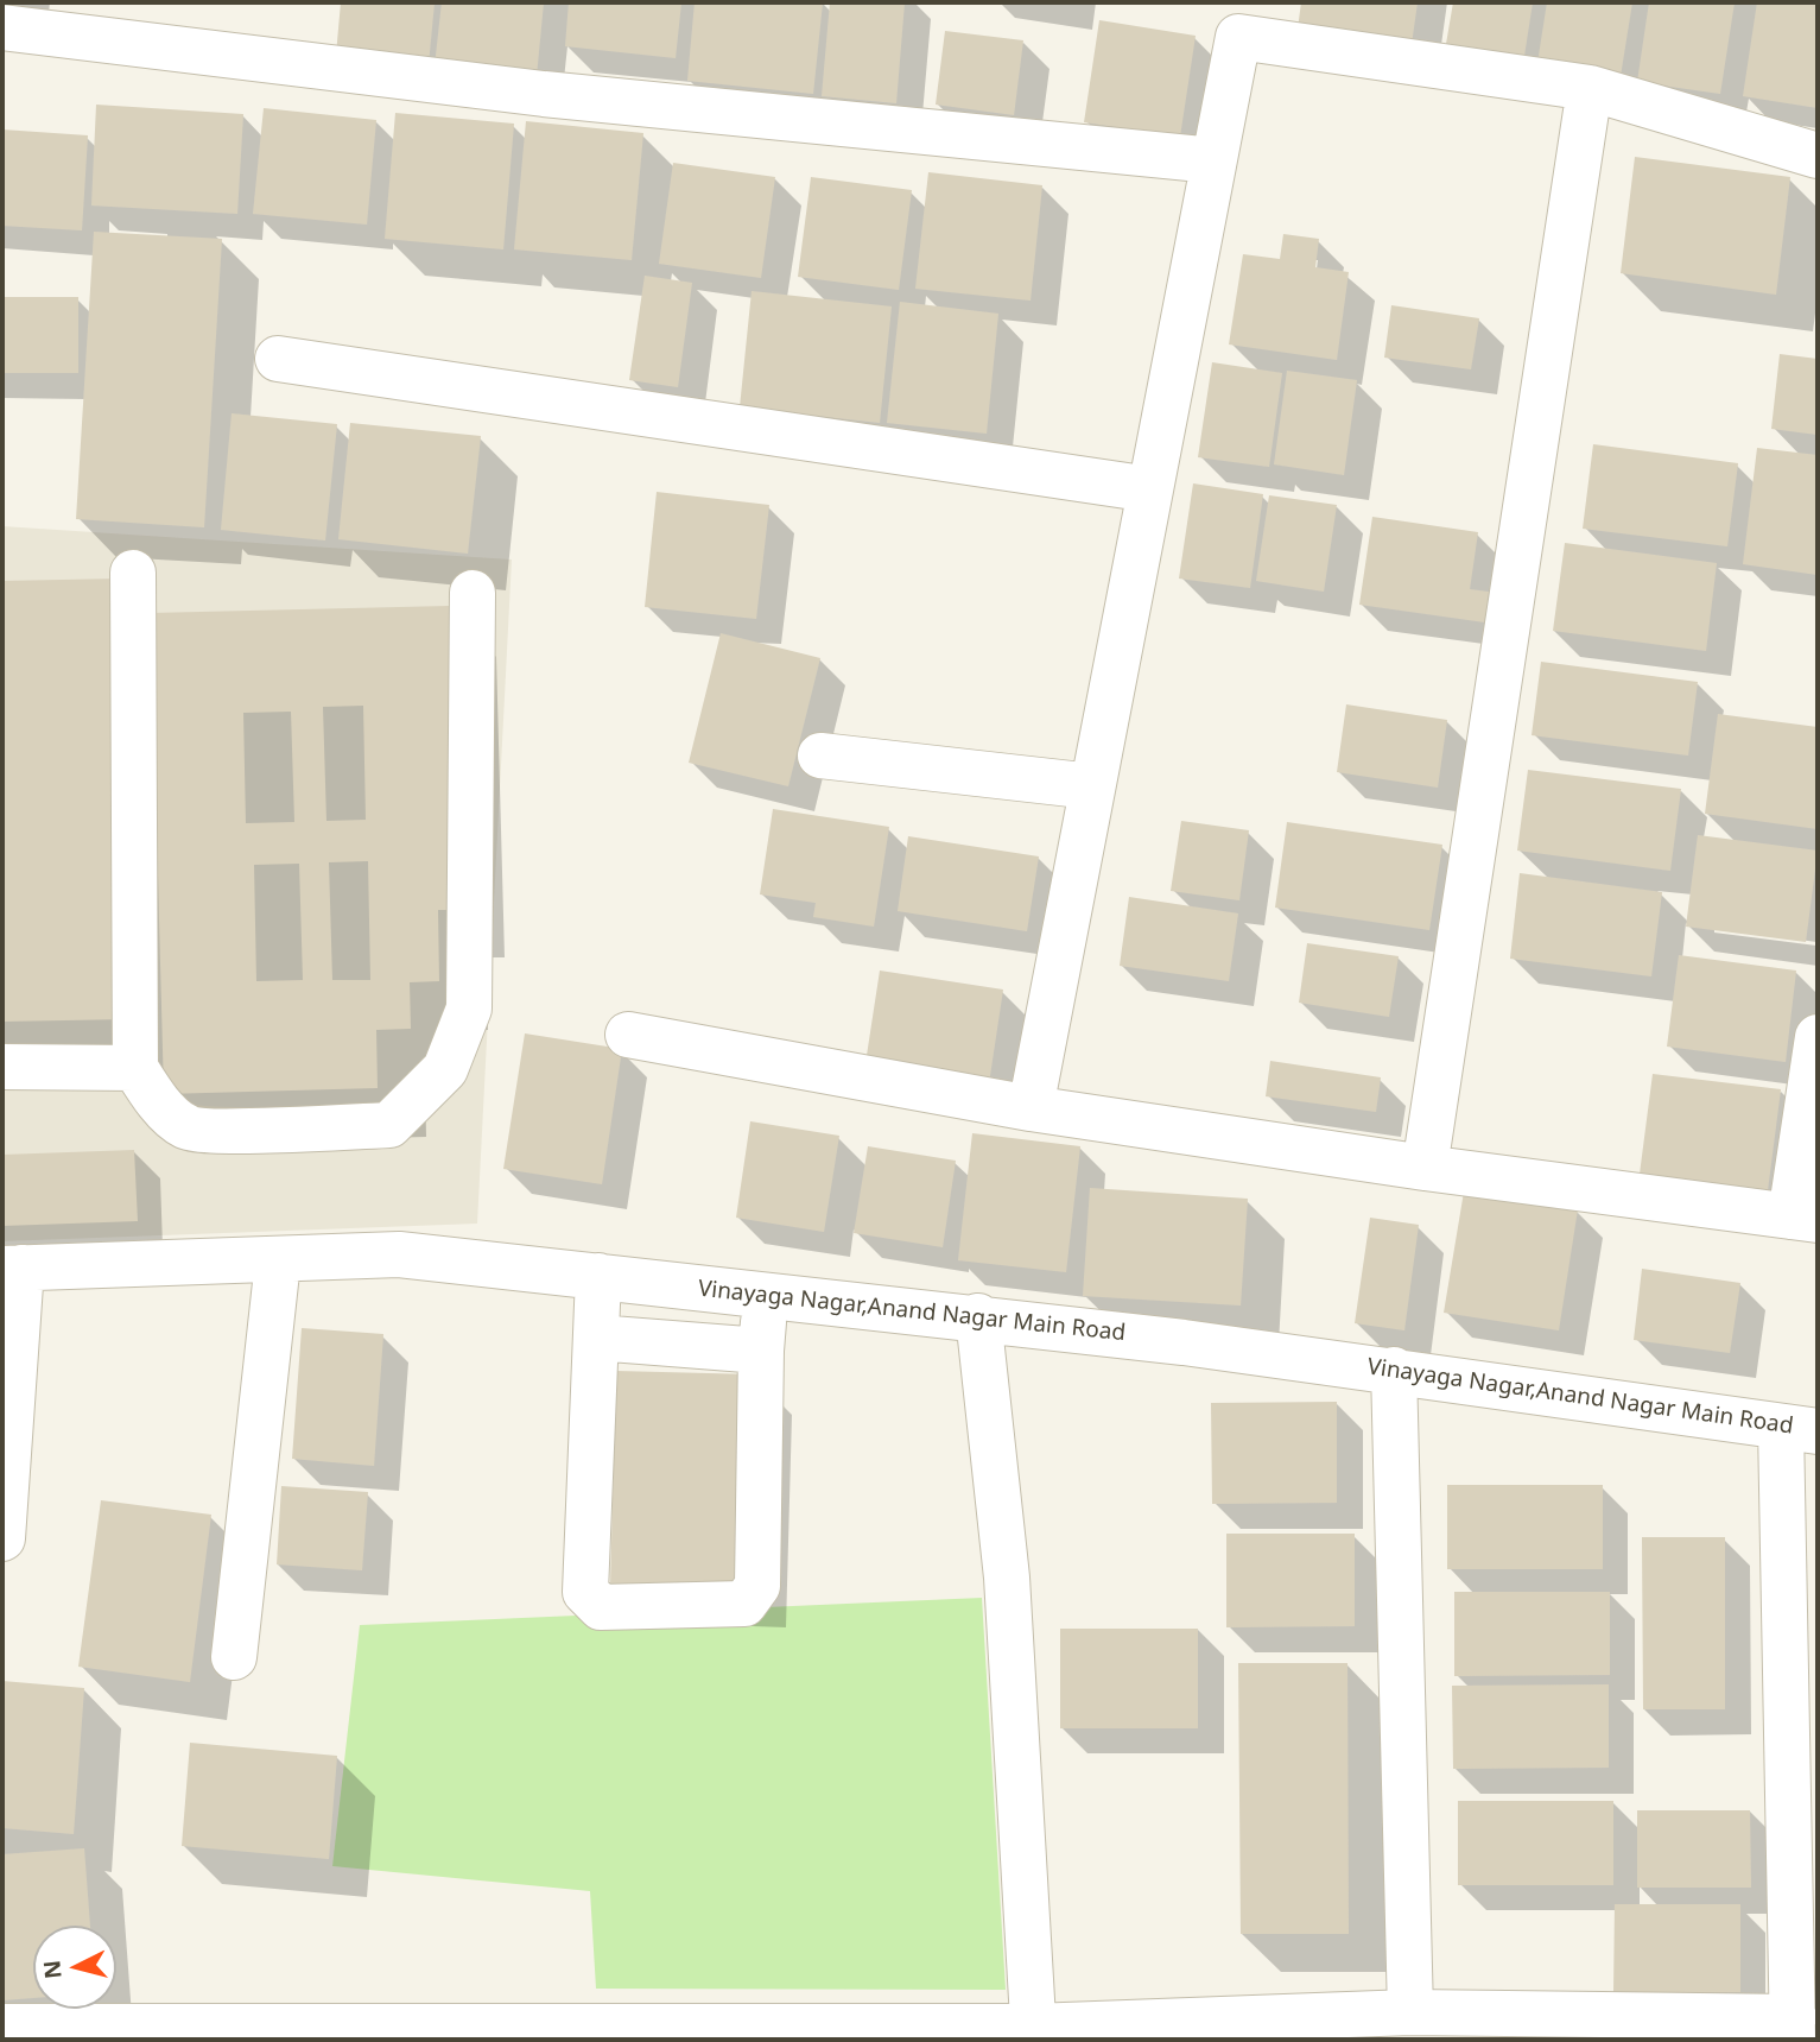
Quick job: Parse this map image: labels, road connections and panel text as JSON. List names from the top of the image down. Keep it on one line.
{"streets":{"street":["Vinayaga Nagar,Anand Nagar Main Road"]},"north":"left"}
